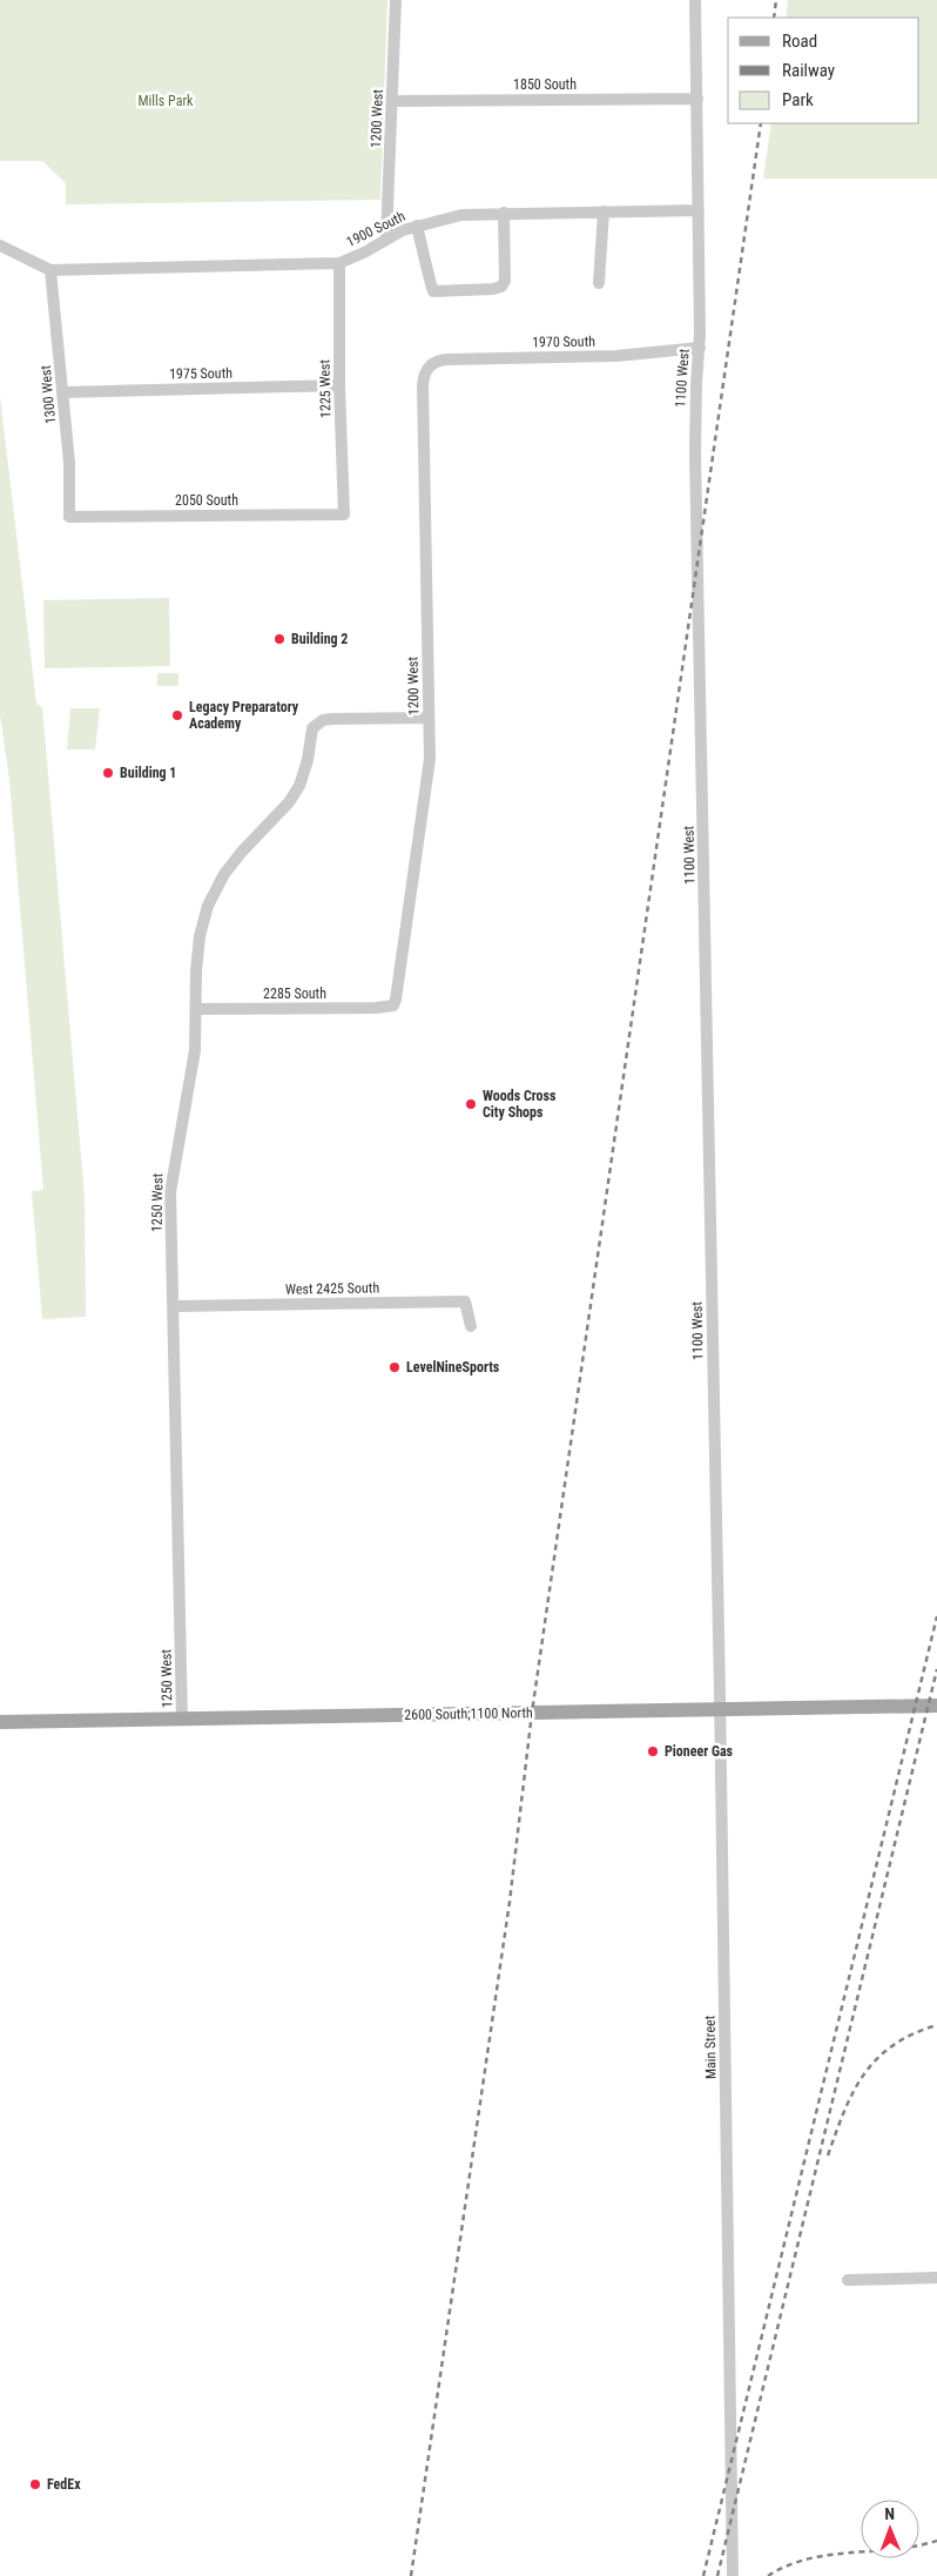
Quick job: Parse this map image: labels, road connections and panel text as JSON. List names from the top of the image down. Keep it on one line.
{"streets":{"main road":["2600 South;1100 North"],"street":["1850 South","1200 West","1900 South","1970 South","1975 South","1100 West","1225 West","1300 West","2050 South","2285 South","1250 West","West 2425 South","Main Street"]},"crossings":[["1850 South","1200 West"],["1850 South","1100 West"],["1200 West","1900 South"],["1200 West","1970 South"],["1200 West","2285 South"],["1200 West","1250 West"],["1900 South","1100 West"],["1900 South","1225 West"],["1900 South","1300 West"],["1970 South","1100 West"],["1975 South","1225 West"],["1975 South","1300 West"],["1100 West","2600 South;1100 North"],["1100 West","Main Street"],["1225 West","2050 South"],["1300 West","2050 South"],["2285 South","1250 West"],["1250 West","West 2425 South"],["1250 West","2600 South;1100 North"],["2600 South;1100 North","Main Street"]],"parks":["Mills Park"],"places":["Building 2","Legacy Preparatory Academy","Building 1","Woods Cross City Shops","LevelNineSports","Pioneer Gas","FedEx"],"legend":["Road","Railway","Park"],"north":"top"}
